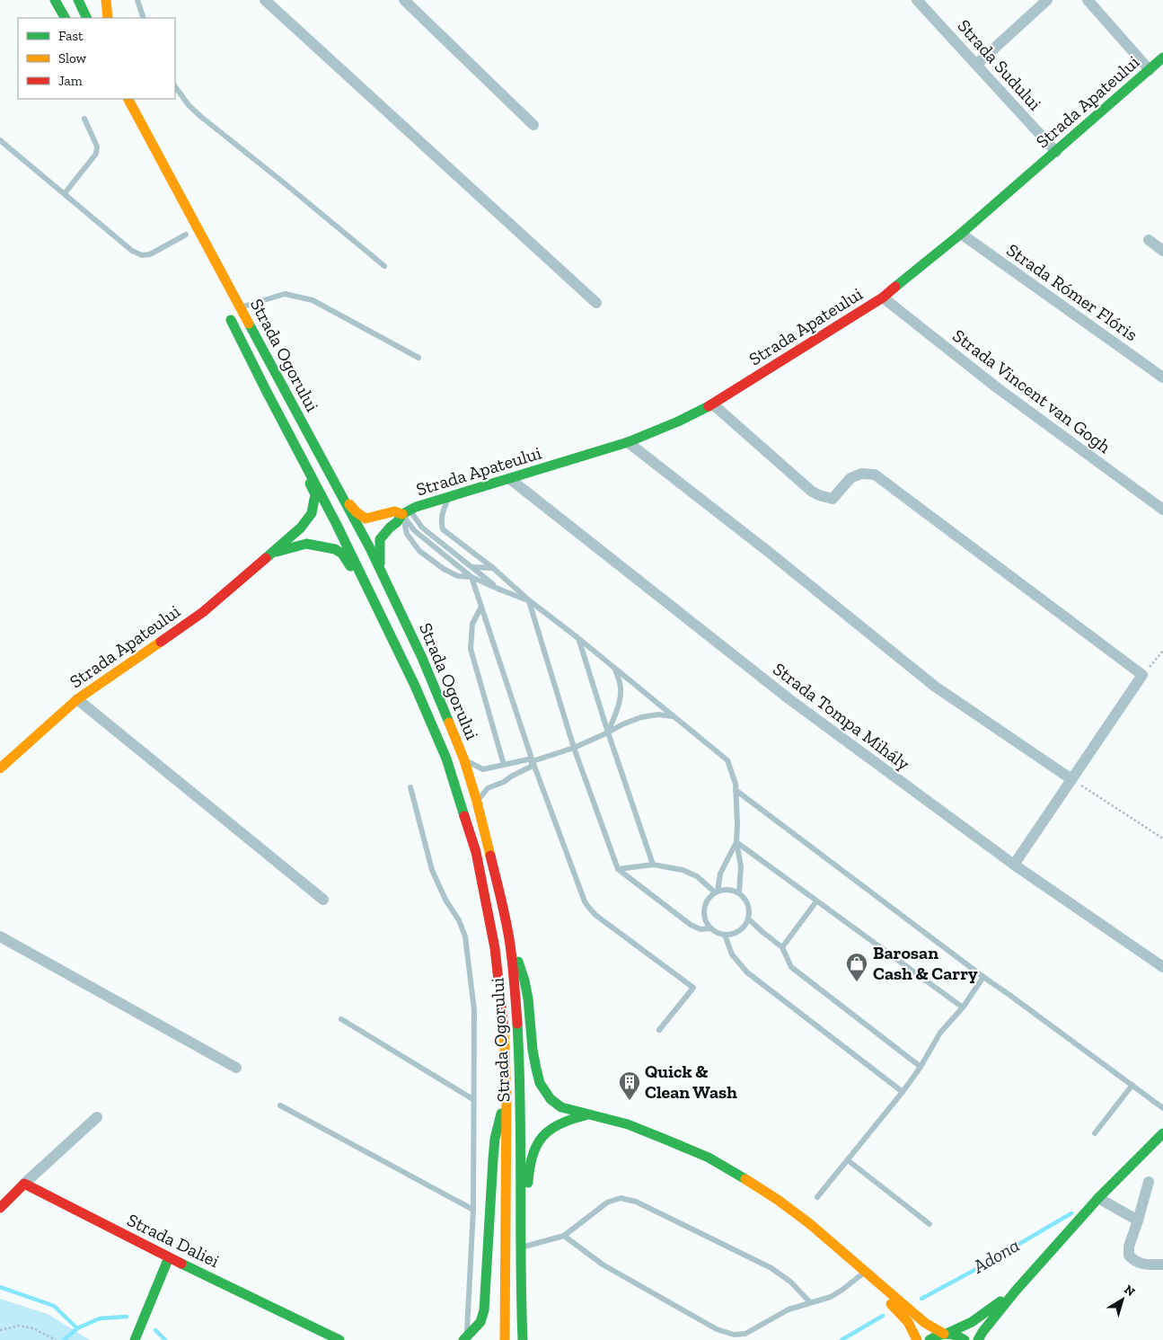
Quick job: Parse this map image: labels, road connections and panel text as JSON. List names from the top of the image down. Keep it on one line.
{"streets":{"main road":["Strada Apateului","Strada Ogorului","Strada Daliei"],"street":["Strada Sudului","Strada Rómer Flóris","Strada Vincent van Gogh","Strada Tompa Mihály"]},"crossings":[["Strada Sudului","Strada Apateului"],["Strada Apateului","Strada Rómer Flóris"],["Strada Apateului","Strada Ogorului"],["Strada Apateului","Strada Vincent van Gogh"],["Strada Apateului","Strada Tompa Mihály"]],"water":["Adona"],"places":{"shop":["Barosan Cash & Carry"],"building":["Quick & Clean Wash"]},"legend":["Fast","Slow","Jam"],"north":"top right"}
